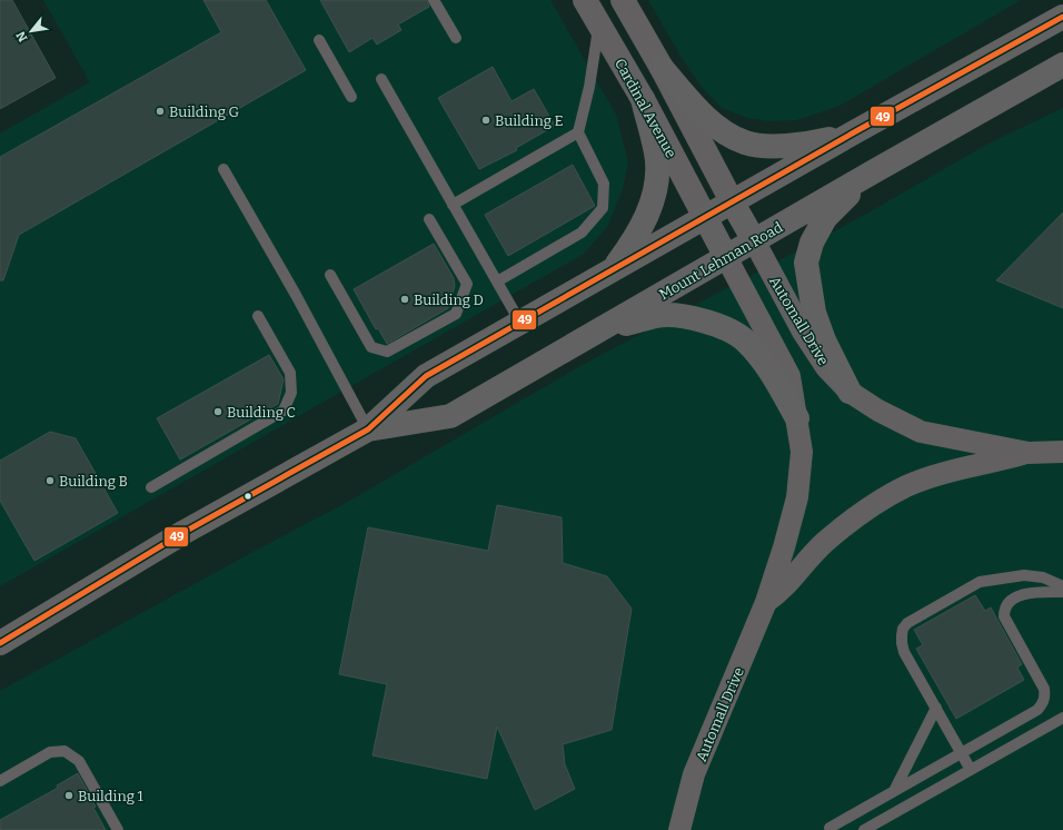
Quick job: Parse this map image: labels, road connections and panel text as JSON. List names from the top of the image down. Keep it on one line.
{"streets":{"main road":["Mount Lehman Road"],"street":["Cardinal Avenue","Automall Drive"]},"crossings":[["Cardinal Avenue","Mount Lehman Road"],["Mount Lehman Road","Automall Drive"]],"places":["Building G","Building E","Building D","Building C","Building B","Building 1"],"lines":["transit line 49"],"north":"bottom left"}
